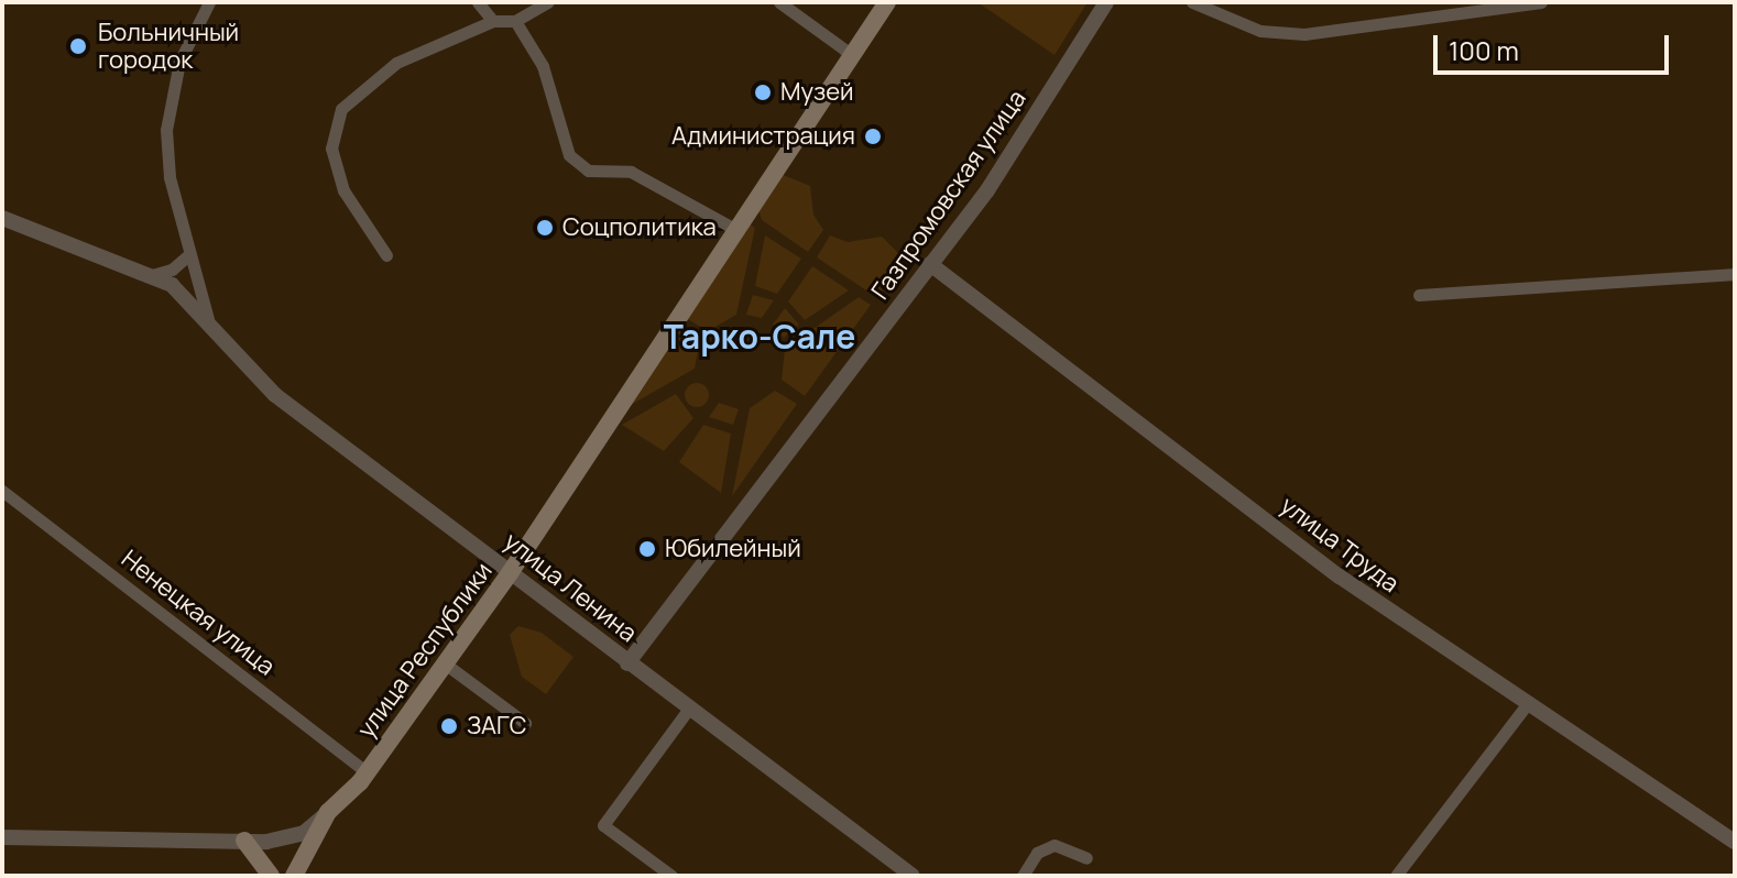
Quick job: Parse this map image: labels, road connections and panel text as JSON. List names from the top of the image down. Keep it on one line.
{"streets":{"main road":["улица Республики"],"street":["Газпромовская улица","улица Труда","улица Ленина","Ненецкая улица"]},"crossings":[["Газпромовская улица","улица Труда"],["Газпромовская улица","улица Ленина"],["улица Ленина","улица Республики"],["Ненецкая улица","улица Республики"]],"districts":["Тарко-Сале"],"places":["Больничный городок","Музей","Администрация","Соцполитика","Юбилейный","ЗАГС"],"scale_bar":"100 m"}
